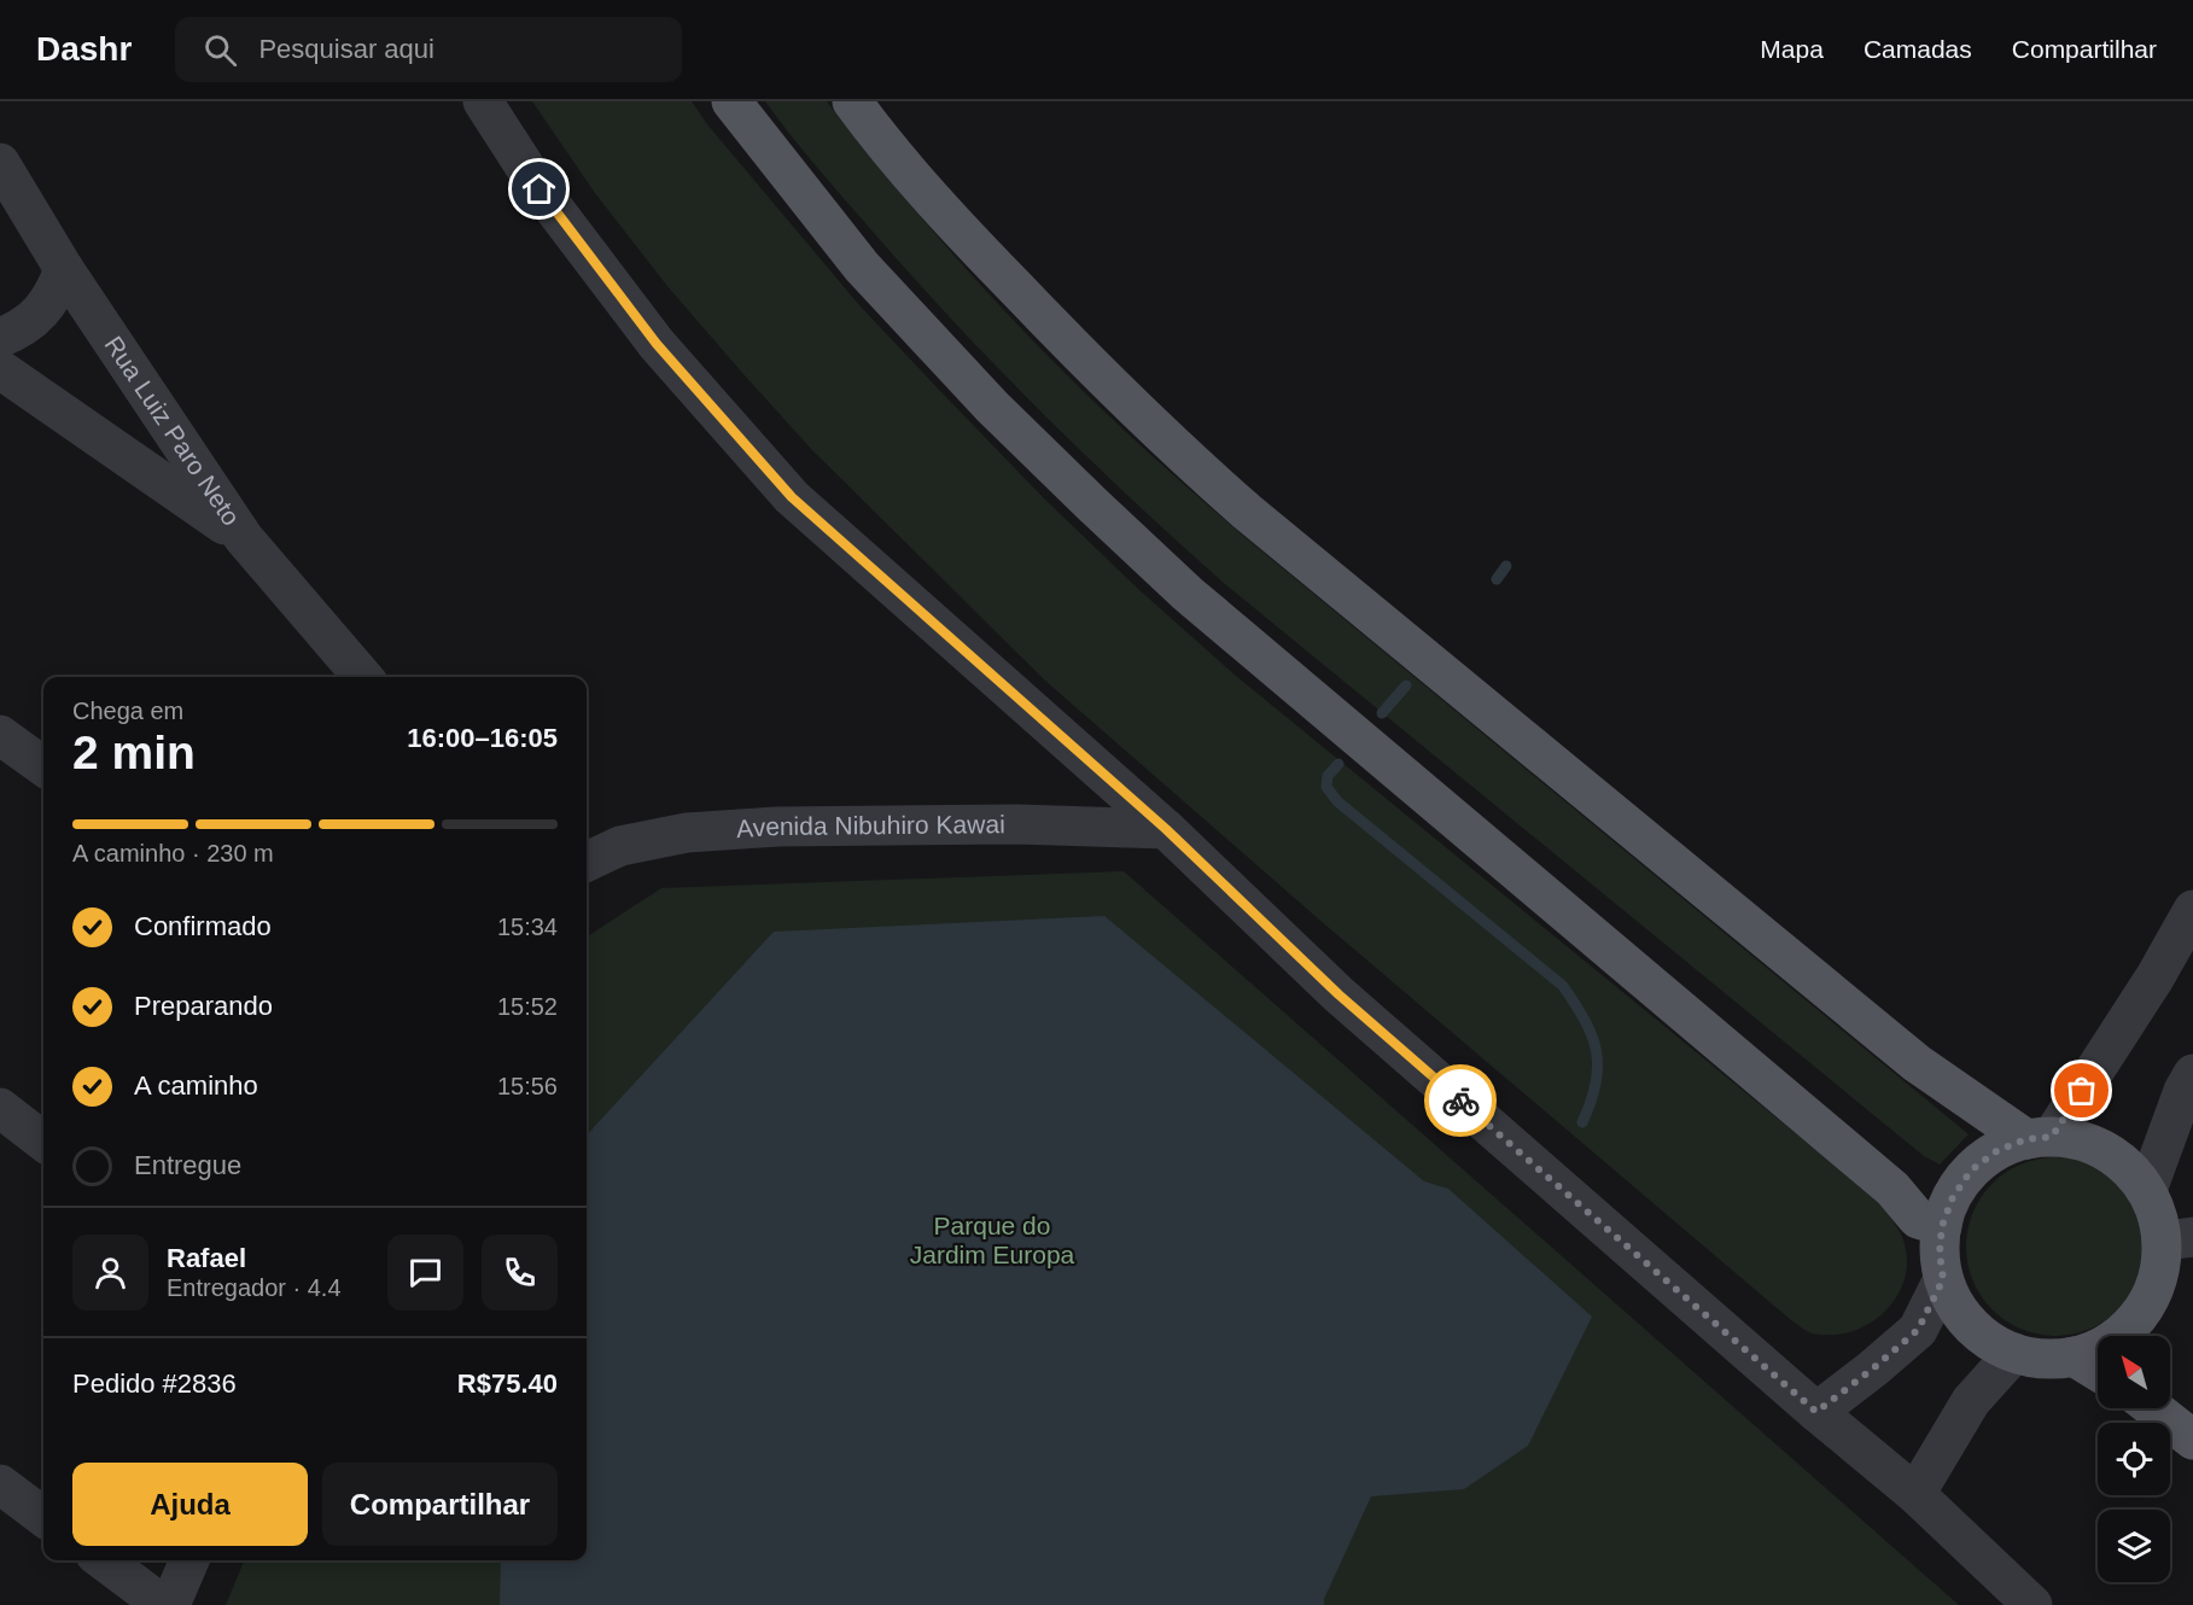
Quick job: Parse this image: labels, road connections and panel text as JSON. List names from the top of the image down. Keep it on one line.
{"streets":{"street":["Rua Luiz Paro Neto","Avenida Nibuhiro Kawai"]},"parks":["Parque do Jardim Europa"],"north":"top left","page":{"header":"Dashr","search":"Pesquisar aqui","nav":["Mapa","Camadas","Compartilhar"],"heading":["2 min","Chega em","16:00–16:05"],"panel":["Rafael","Entregador · 4.4","Pedido #2836","R$75.40"],"bar":"A caminho · 230 m","list":[["Confirmado","15:34"],["Preparando","15:52"],["A caminho","15:56"],"Entregue"],"buttons":["Ajuda","Compartilhar"]}}
